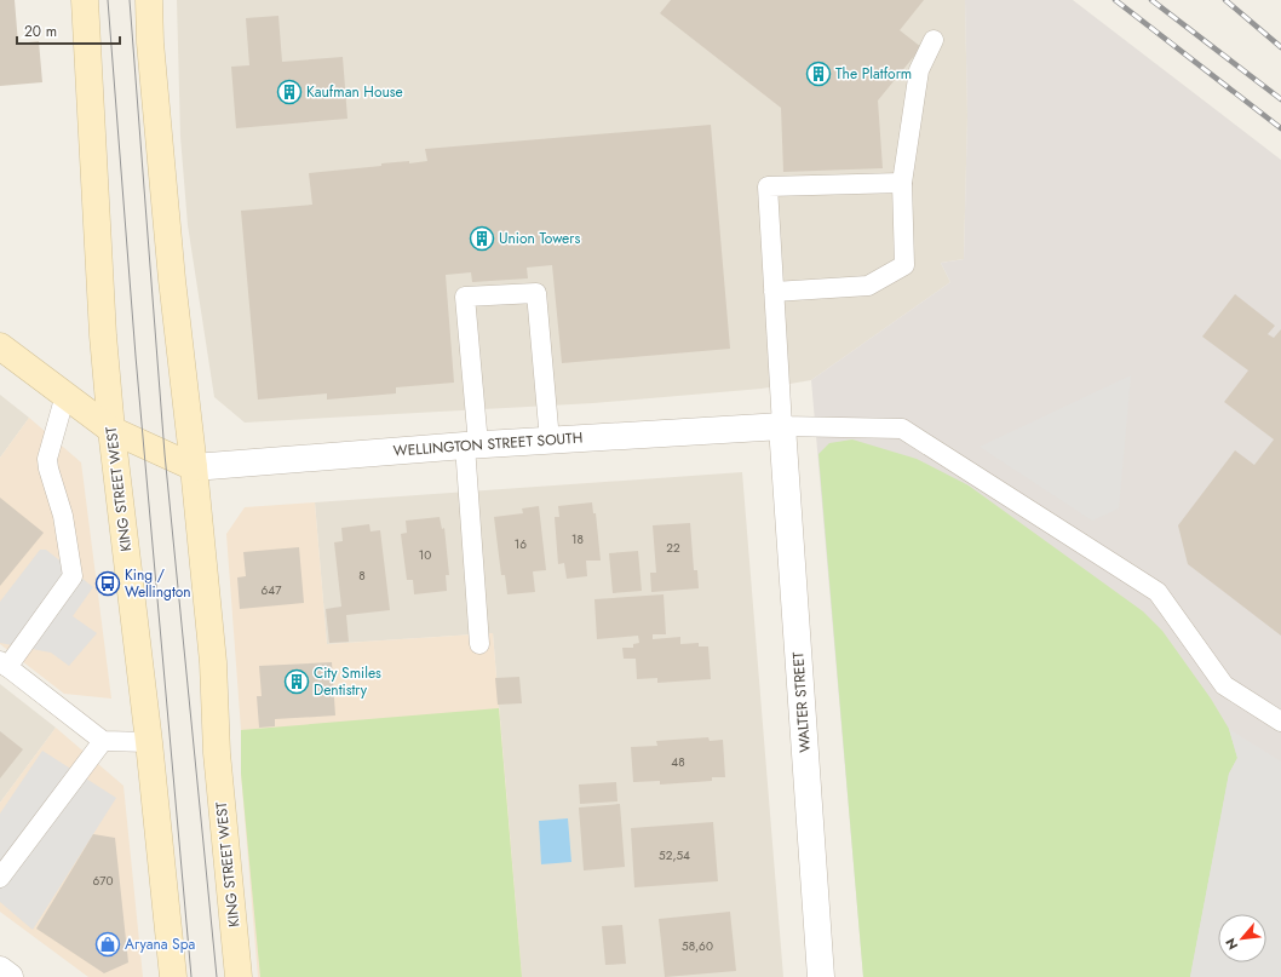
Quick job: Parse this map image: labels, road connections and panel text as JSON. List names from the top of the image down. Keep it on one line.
{"streets":{"main road":["KING STREET WEST"],"street":["WELLINGTON STREET SOUTH","WALTER STREET"]},"crossings":[["WELLINGTON STREET SOUTH","KING STREET WEST"],["WELLINGTON STREET SOUTH","WALTER STREET"]],"places":{"building":["The Platform","Kaufman House","Union Towers","City Smiles Dentistry"],"bus stop":["King / Wellington"],"shop":["Aryana Spa"]},"house_numbers":["18","16","22","10","8","647","48","52,54","670","58,60"],"scale_bar":"20 m","north":"bottom left"}
